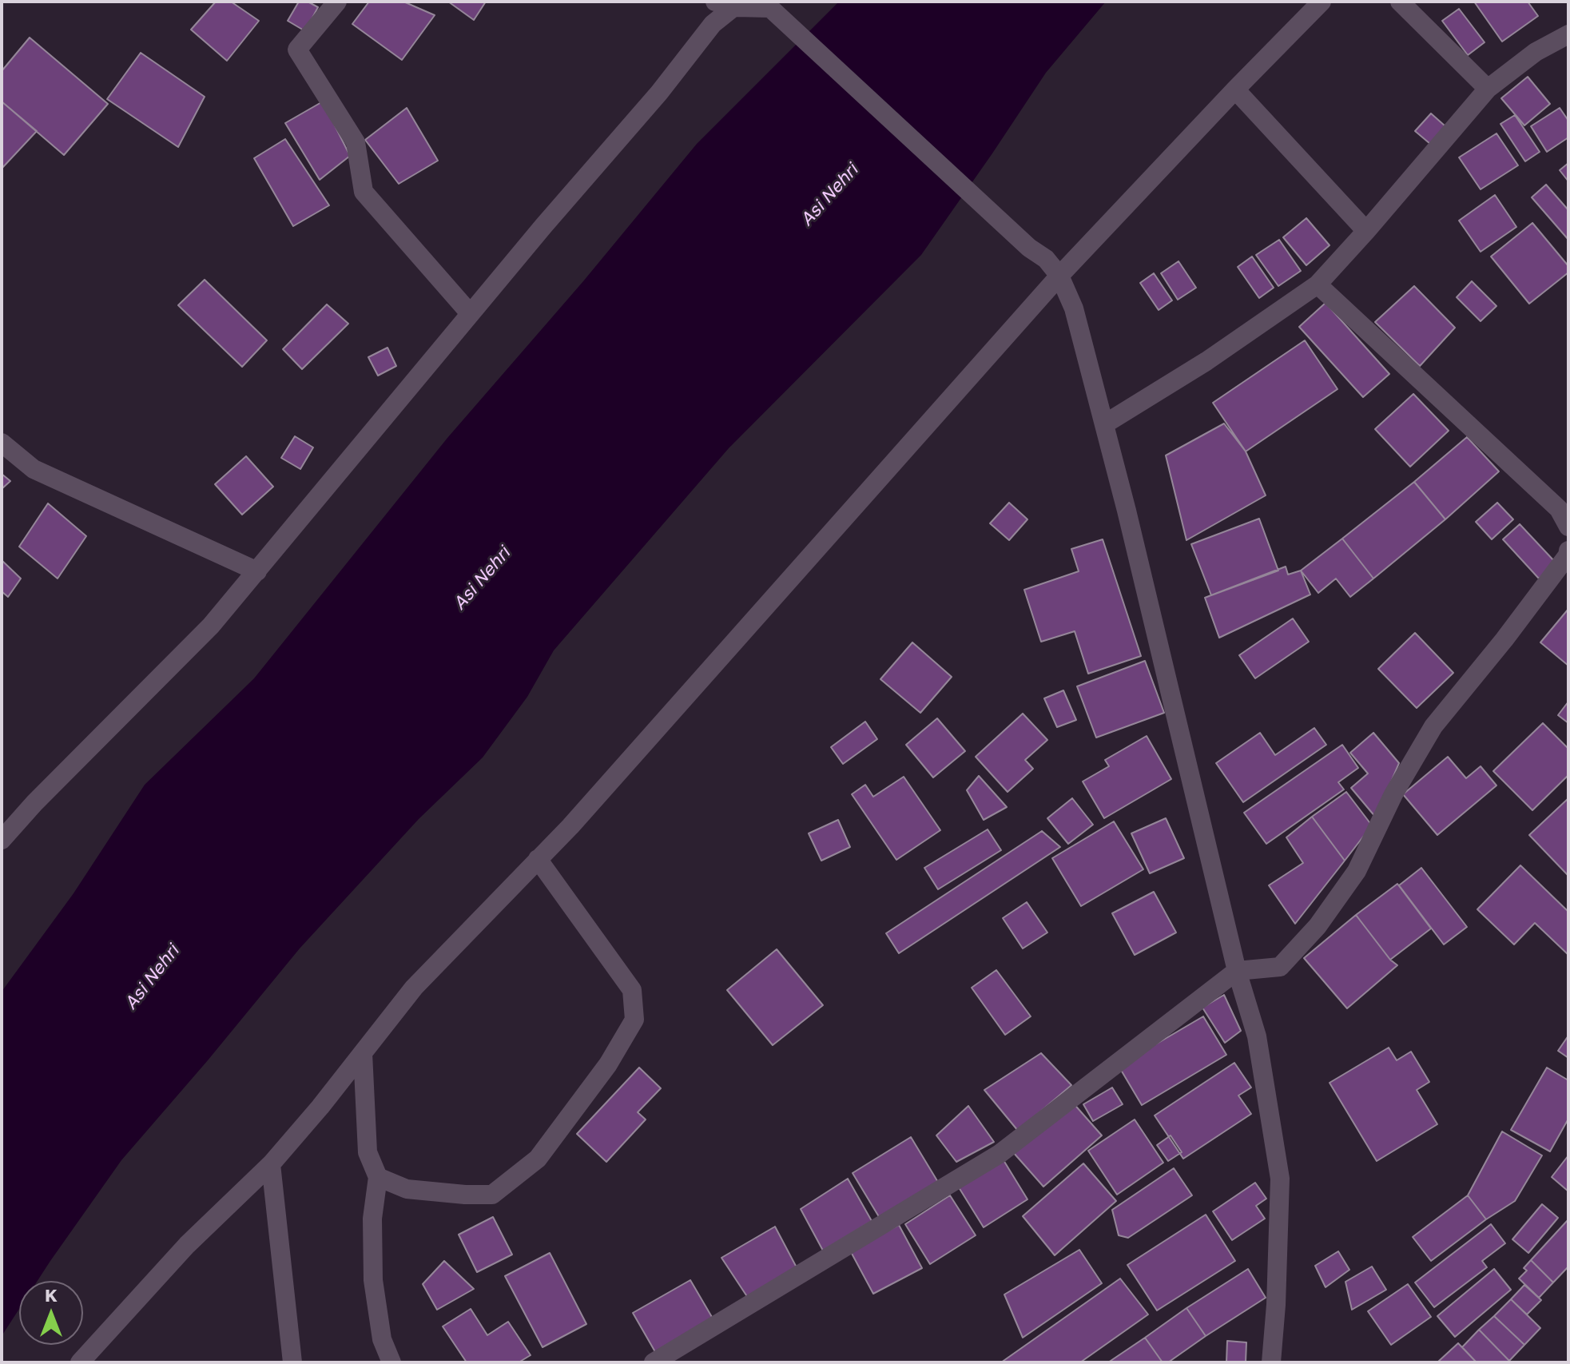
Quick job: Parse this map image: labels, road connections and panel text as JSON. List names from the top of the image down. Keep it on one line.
{"water":["Asi Nehri"],"north":"top"}
